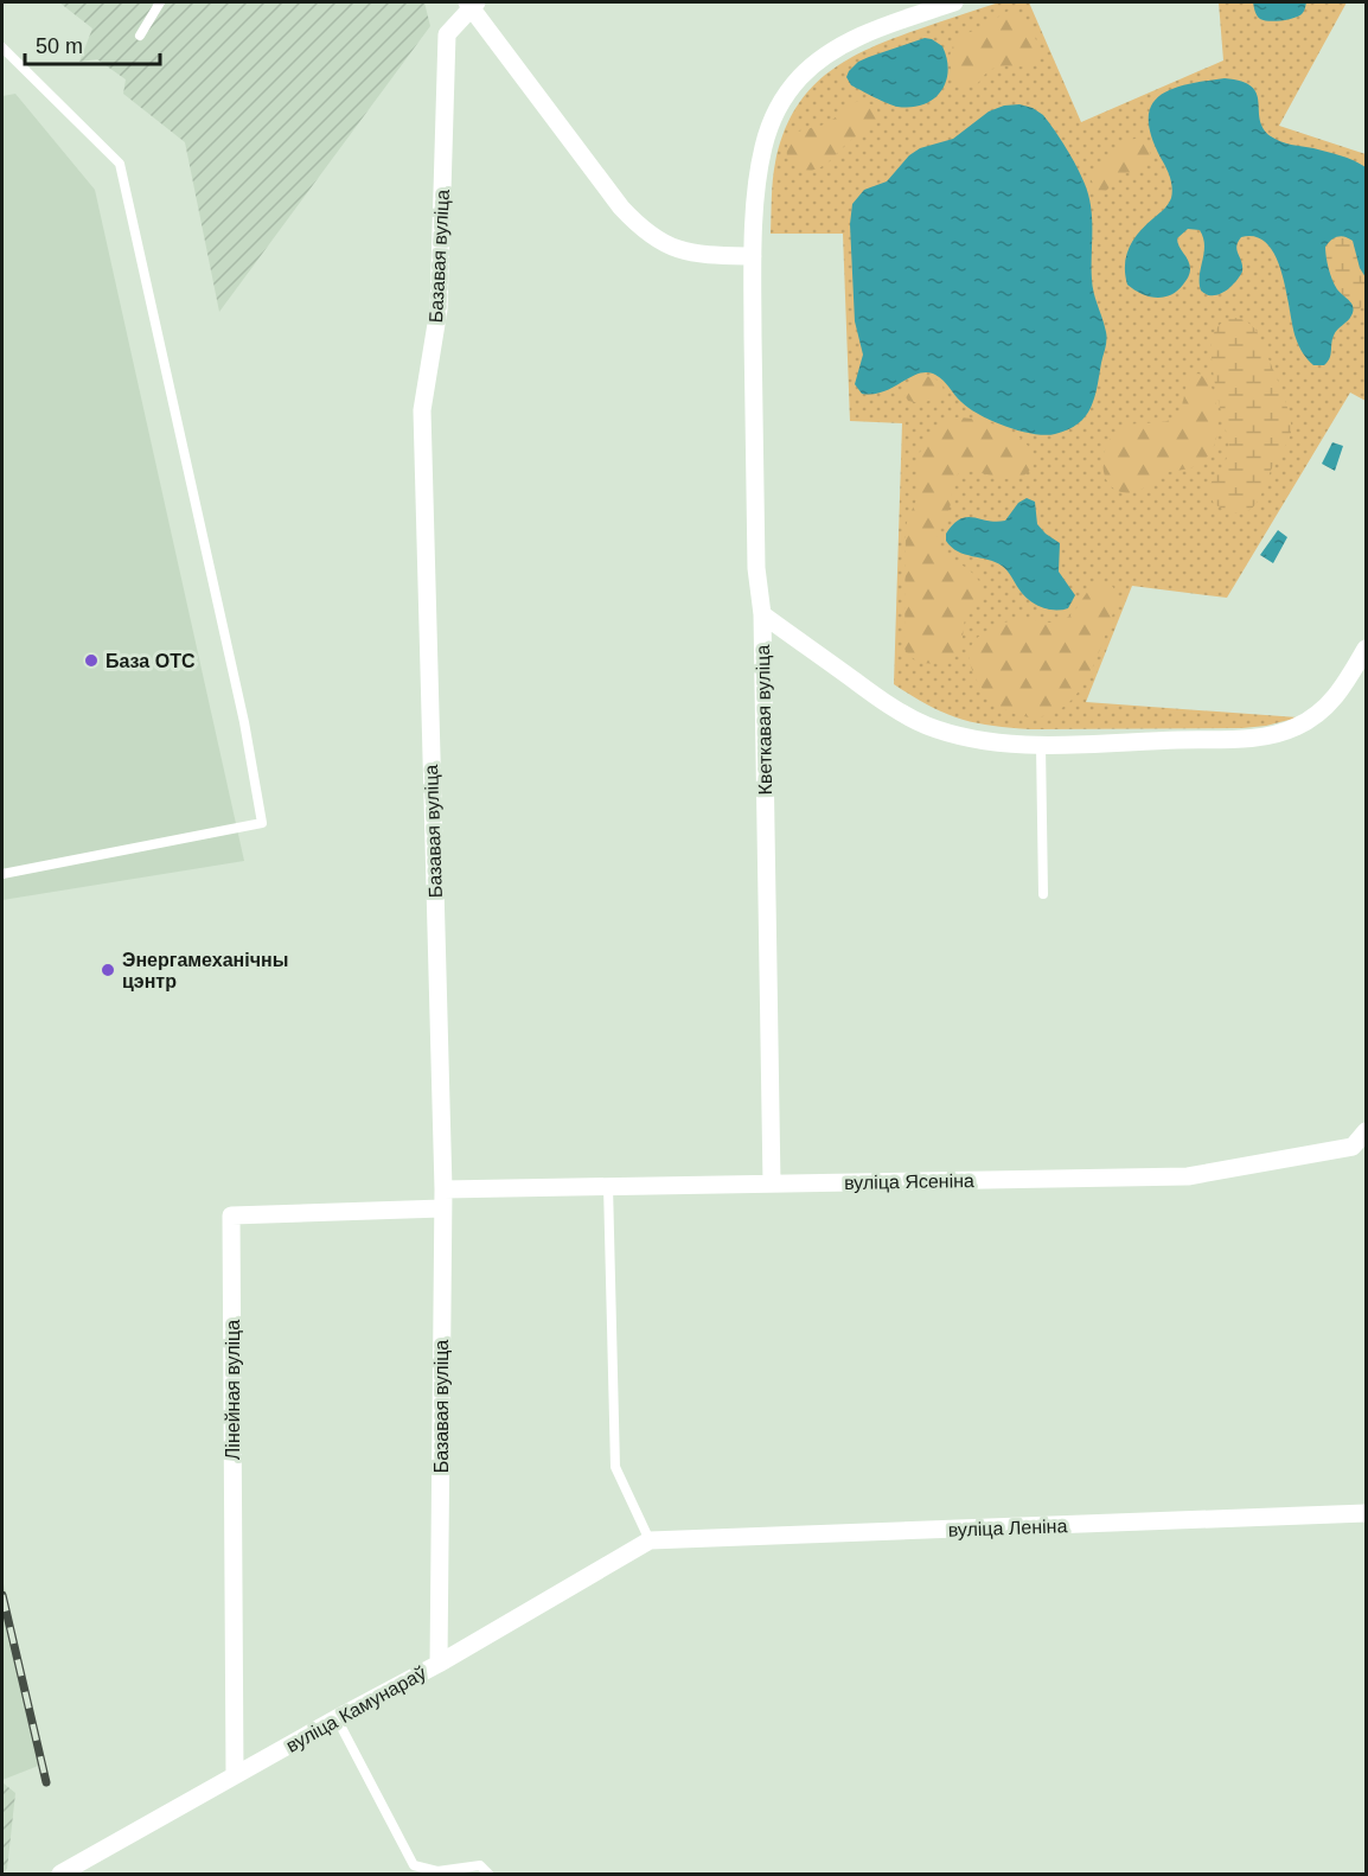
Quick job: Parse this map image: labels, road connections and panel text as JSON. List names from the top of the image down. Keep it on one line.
{"streets":{"street":["Базавая вуліца","Кветкавая вуліца","вуліца Ясеніна","Лінейная вуліца","вуліца Леніна","вуліца Камунараў"]},"crossings":[["Базавая вуліца","вуліца Ясеніна"],["Базавая вуліца","Лінейная вуліца"],["Базавая вуліца","вуліца Камунараў"],["Кветкавая вуліца","вуліца Ясеніна"],["Лінейная вуліца","вуліца Камунараў"],["вуліца Леніна","вуліца Камунараў"]],"places":["База ОТС","Энергамеханічны цэнтр"],"scale_bar":"50 m"}
